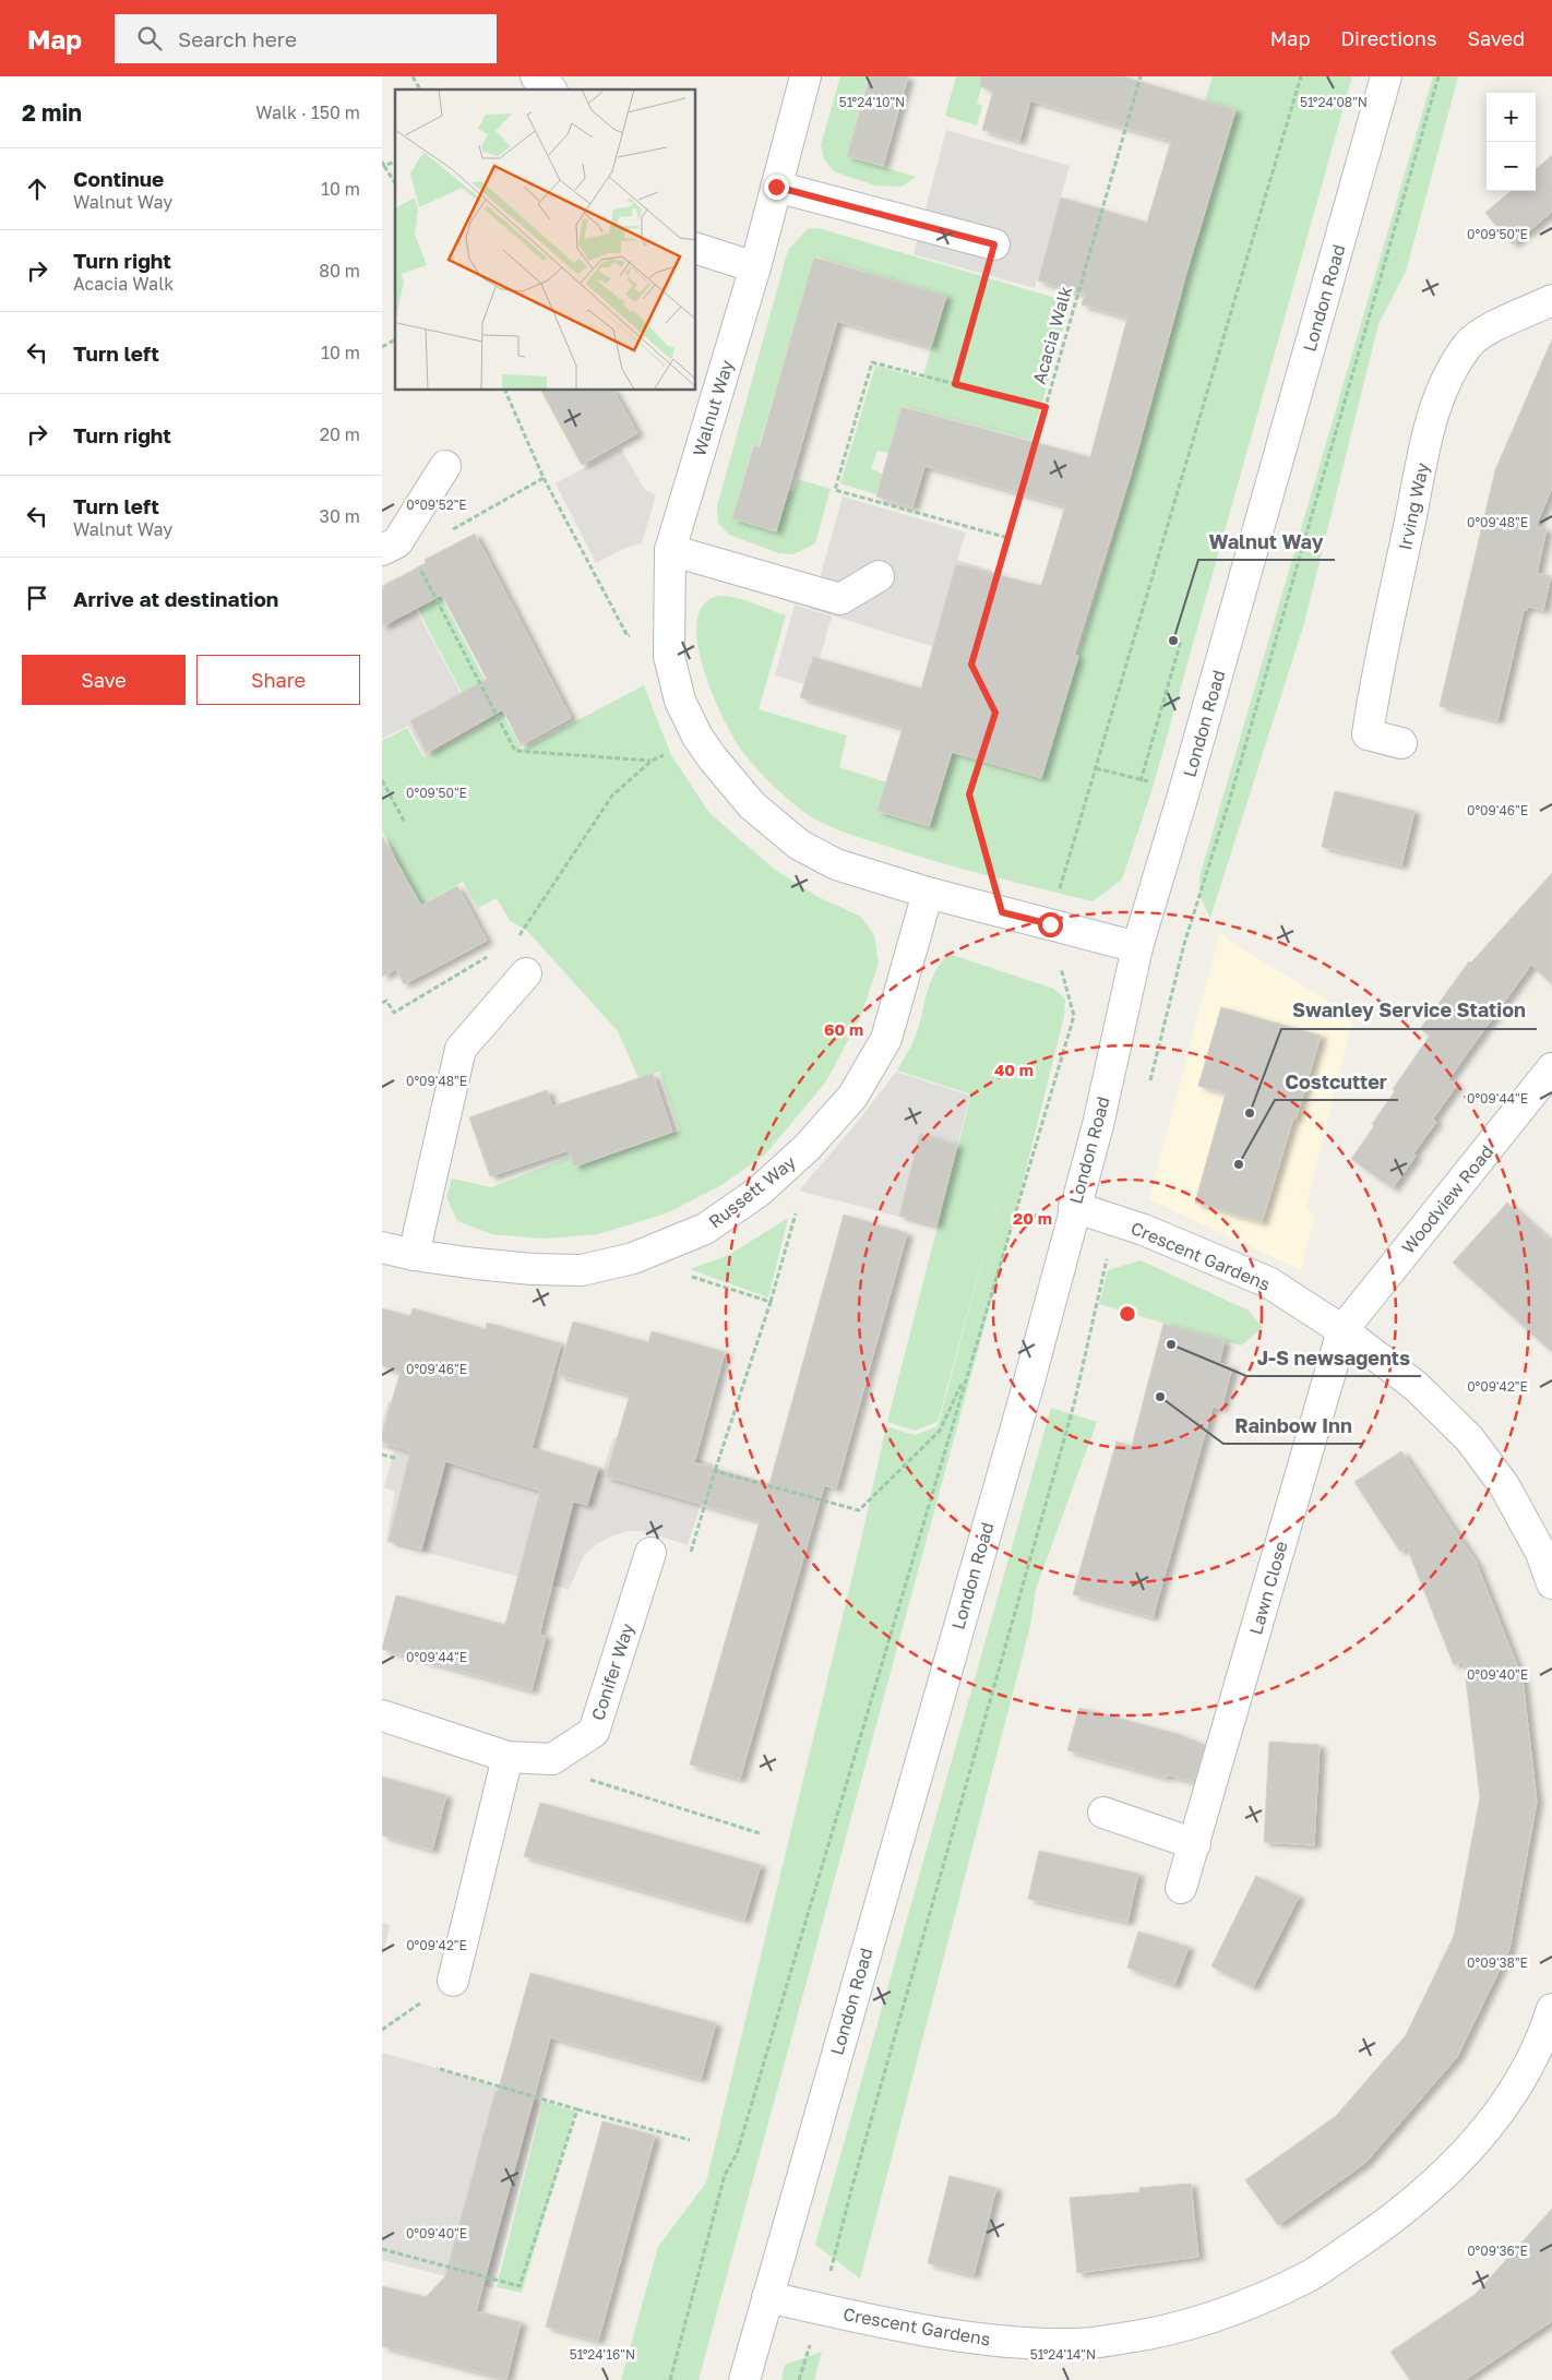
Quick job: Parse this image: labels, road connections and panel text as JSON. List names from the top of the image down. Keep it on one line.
{"streets":{"street":["London Road","Walnut Way","Irving Way","Russett Way","Woodview Road","Crescent Gardens","Lawn Close","Conifer Way"],"path":["Acacia Walk"]},"crossings":[["London Road","Walnut Way"],["London Road","Crescent Gardens"],["Acacia Walk","Walnut Way"],["Walnut Way","Russett Way"],["Woodview Road","Crescent Gardens"],["Woodview Road","Lawn Close"],["Crescent Gardens","Lawn Close"]],"places":["Walnut Way","Swanley Service Station","Costcutter","J-S newsagents","Rainbow Inn"],"page":{"header":"Map","search":"Search here","nav":["Map","Directions","Saved"],"heading":["2 min","Walk · 150 m"],"map_buttons":["+","−"],"list":[["Continue","Walnut Way","10 m"],["Turn right","Acacia Walk","80 m"],["Turn left","10 m"],["Turn right","20 m"],["Turn left","Walnut Way","30 m"],"Arrive at destination"],"buttons":["Save","Share"]},"coordinates":["51°24'08\"N","51°24'10\"N","0°09'50\"E","0°09'52\"E","0°09'48\"E","0°09'46\"E","0°09'44\"E","0°09'42\"E","0°09'40\"E","0°09'38\"E","0°09'36\"E","51°24'16\"N","51°24'14\"N"],"rings":["60 m","40 m","20 m"]}
